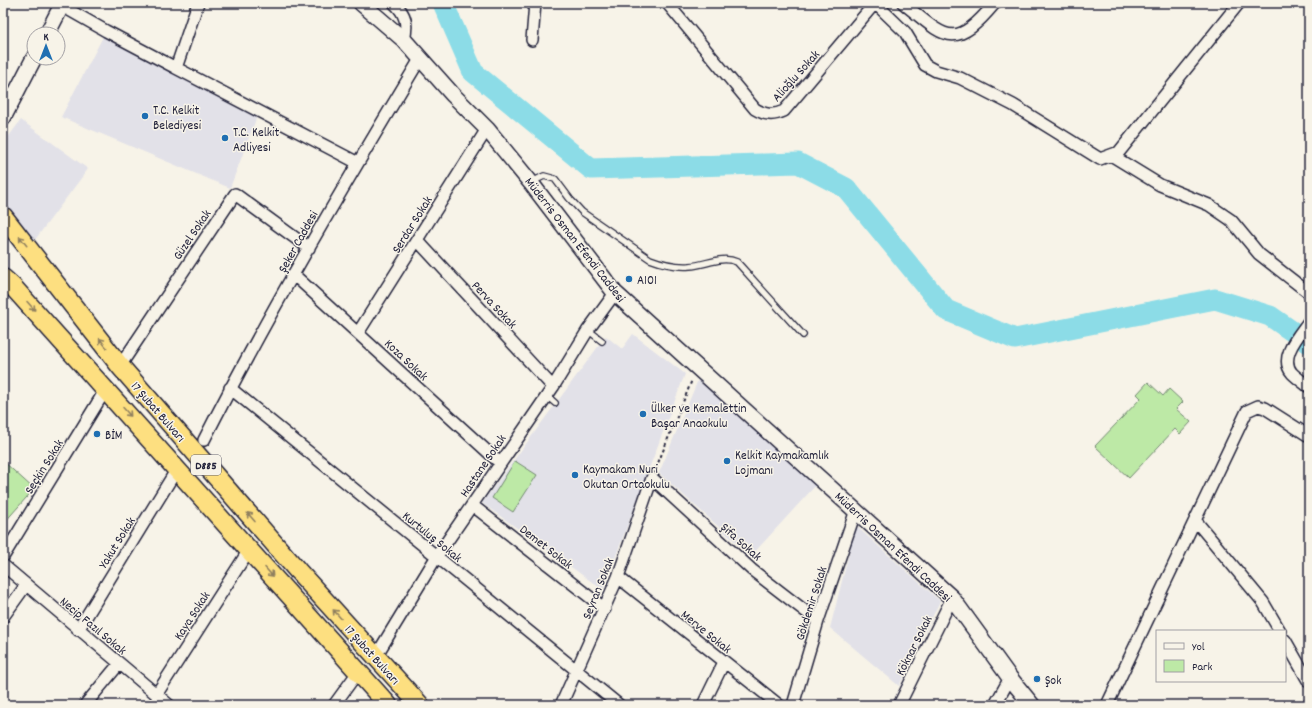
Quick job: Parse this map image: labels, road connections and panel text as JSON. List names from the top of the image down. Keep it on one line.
{"streets":{"highway":["17 Şubat Bulvarı","D885"],"main road":["Müderris Osman Efendi Caddesi"],"street":["Alioğlu Sokak","Serdar Sokak","Güzel Sokak","Şeker Caddesi","Perva Sokak","Koza Sokak","Hastane Sokak","Seçkin Sokak","Kurtuluş Sokak","Şifa Sokak","Yakut Sokak","Demet Sokak","Seyran Sokak","Gökdemir Sokak","Kaya Sokak","Necip Fazıl Sokak","Merve Sokak","Köknar Sokak"]},"crossings":[["Serdar Sokak","Müderris Osman Efendi Caddesi"],["Serdar Sokak","Perva Sokak"],["Serdar Sokak","Koza Sokak"],["Güzel Sokak","Şeker Caddesi"],["Güzel Sokak","17 Şubat Bulvarı"],["Müderris Osman Efendi Caddesi","Şeker Caddesi"],["Müderris Osman Efendi Caddesi","Hastane Sokak"],["Müderris Osman Efendi Caddesi","Gökdemir Sokak"],["Müderris Osman Efendi Caddesi","Köknar Sokak"],["Şeker Caddesi","Koza Sokak"],["Şeker Caddesi","Kurtuluş Sokak"],["Perva Sokak","Hastane Sokak"],["Koza Sokak","Hastane Sokak"],["17 Şubat Bulvarı","Hastane Sokak"],["17 Şubat Bulvarı","Seçkin Sokak"],["17 Şubat Bulvarı","Yakut Sokak"],["17 Şubat Bulvarı","Kaya Sokak"],["Hastane Sokak","Kurtuluş Sokak"],["Hastane Sokak","Demet Sokak"],["Kurtuluş Sokak","Seyran Sokak"],["Şifa Sokak","Seyran Sokak"],["Şifa Sokak","Gökdemir Sokak"],["Yakut Sokak","Necip Fazıl Sokak"],["Demet Sokak","Seyran Sokak"],["Seyran Sokak","Merve Sokak"],["Kaya Sokak","Necip Fazıl Sokak"]],"places":["T.C. Kelkit Belediyesi","T.C. Kelkit Adliyesi","A101","Ülker ve Kemalettin Başar Anaokulu","BİM","Kelkit Kaymakamlık Lojmanı","Kaymakam Nuri Okutan Ortaokulu","Şok"],"legend":["Yol","Park"],"north":"top"}
